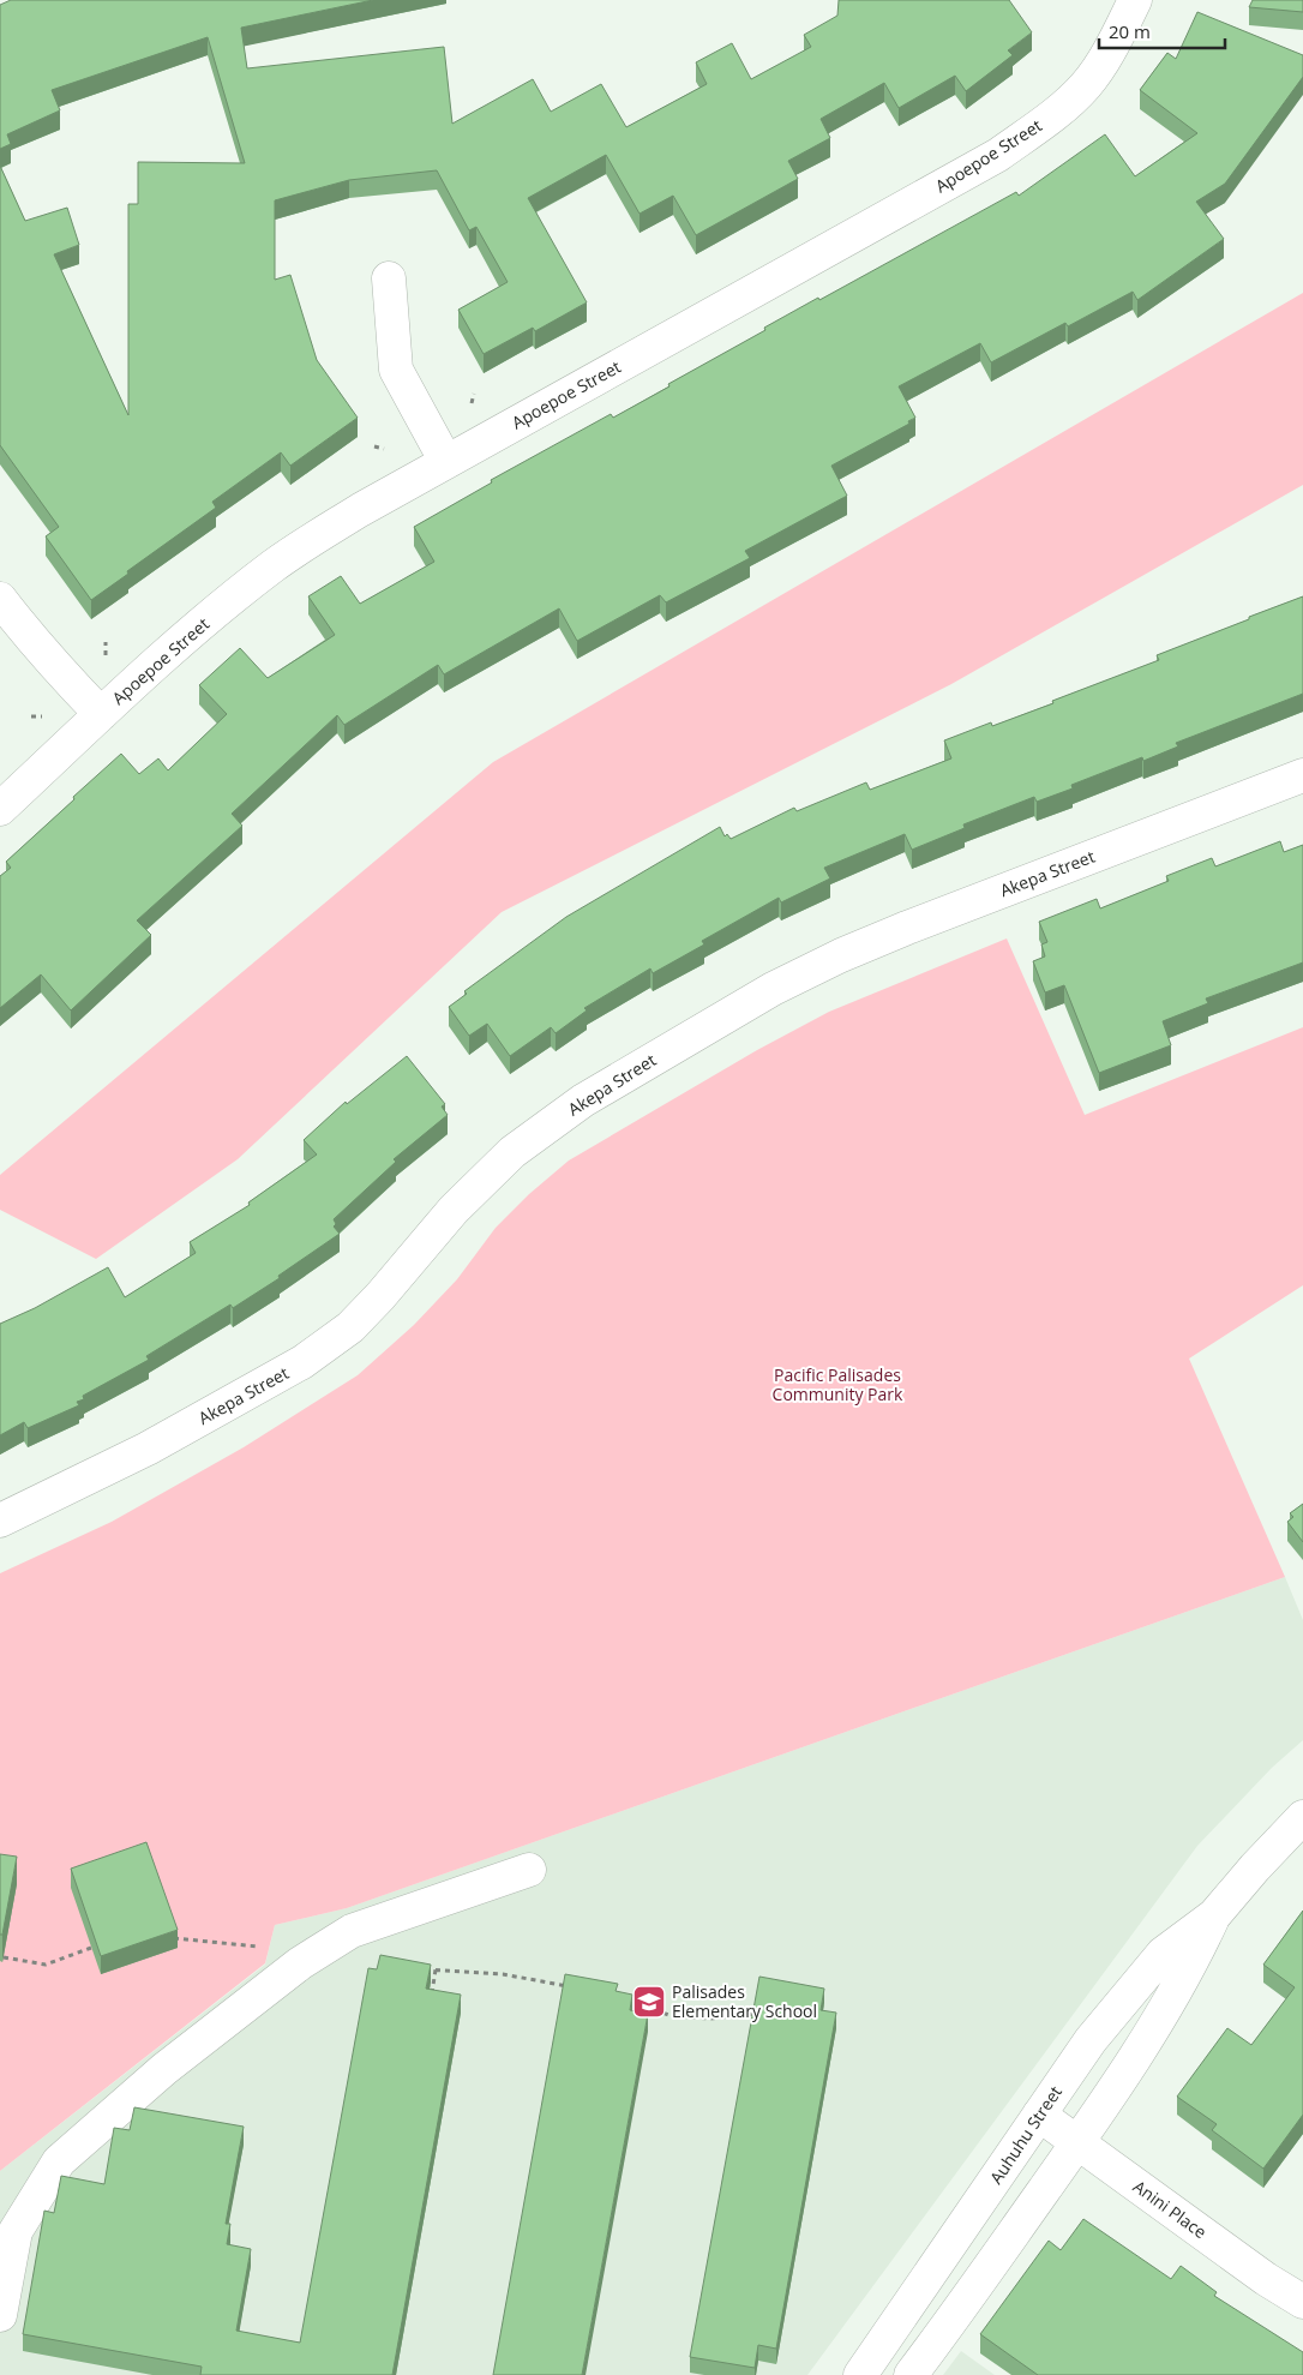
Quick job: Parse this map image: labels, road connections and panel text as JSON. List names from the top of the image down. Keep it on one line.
{"streets":{"street":["Apoepoe Street","Akepa Street","Auhuhu Street","Anini Place"]},"crossings":[["Auhuhu Street","Anini Place"]],"parks":["Pacific Palisades Community Park"],"places":{"school or university":["Palisades Elementary School"]},"scale_bar":"20 m"}
